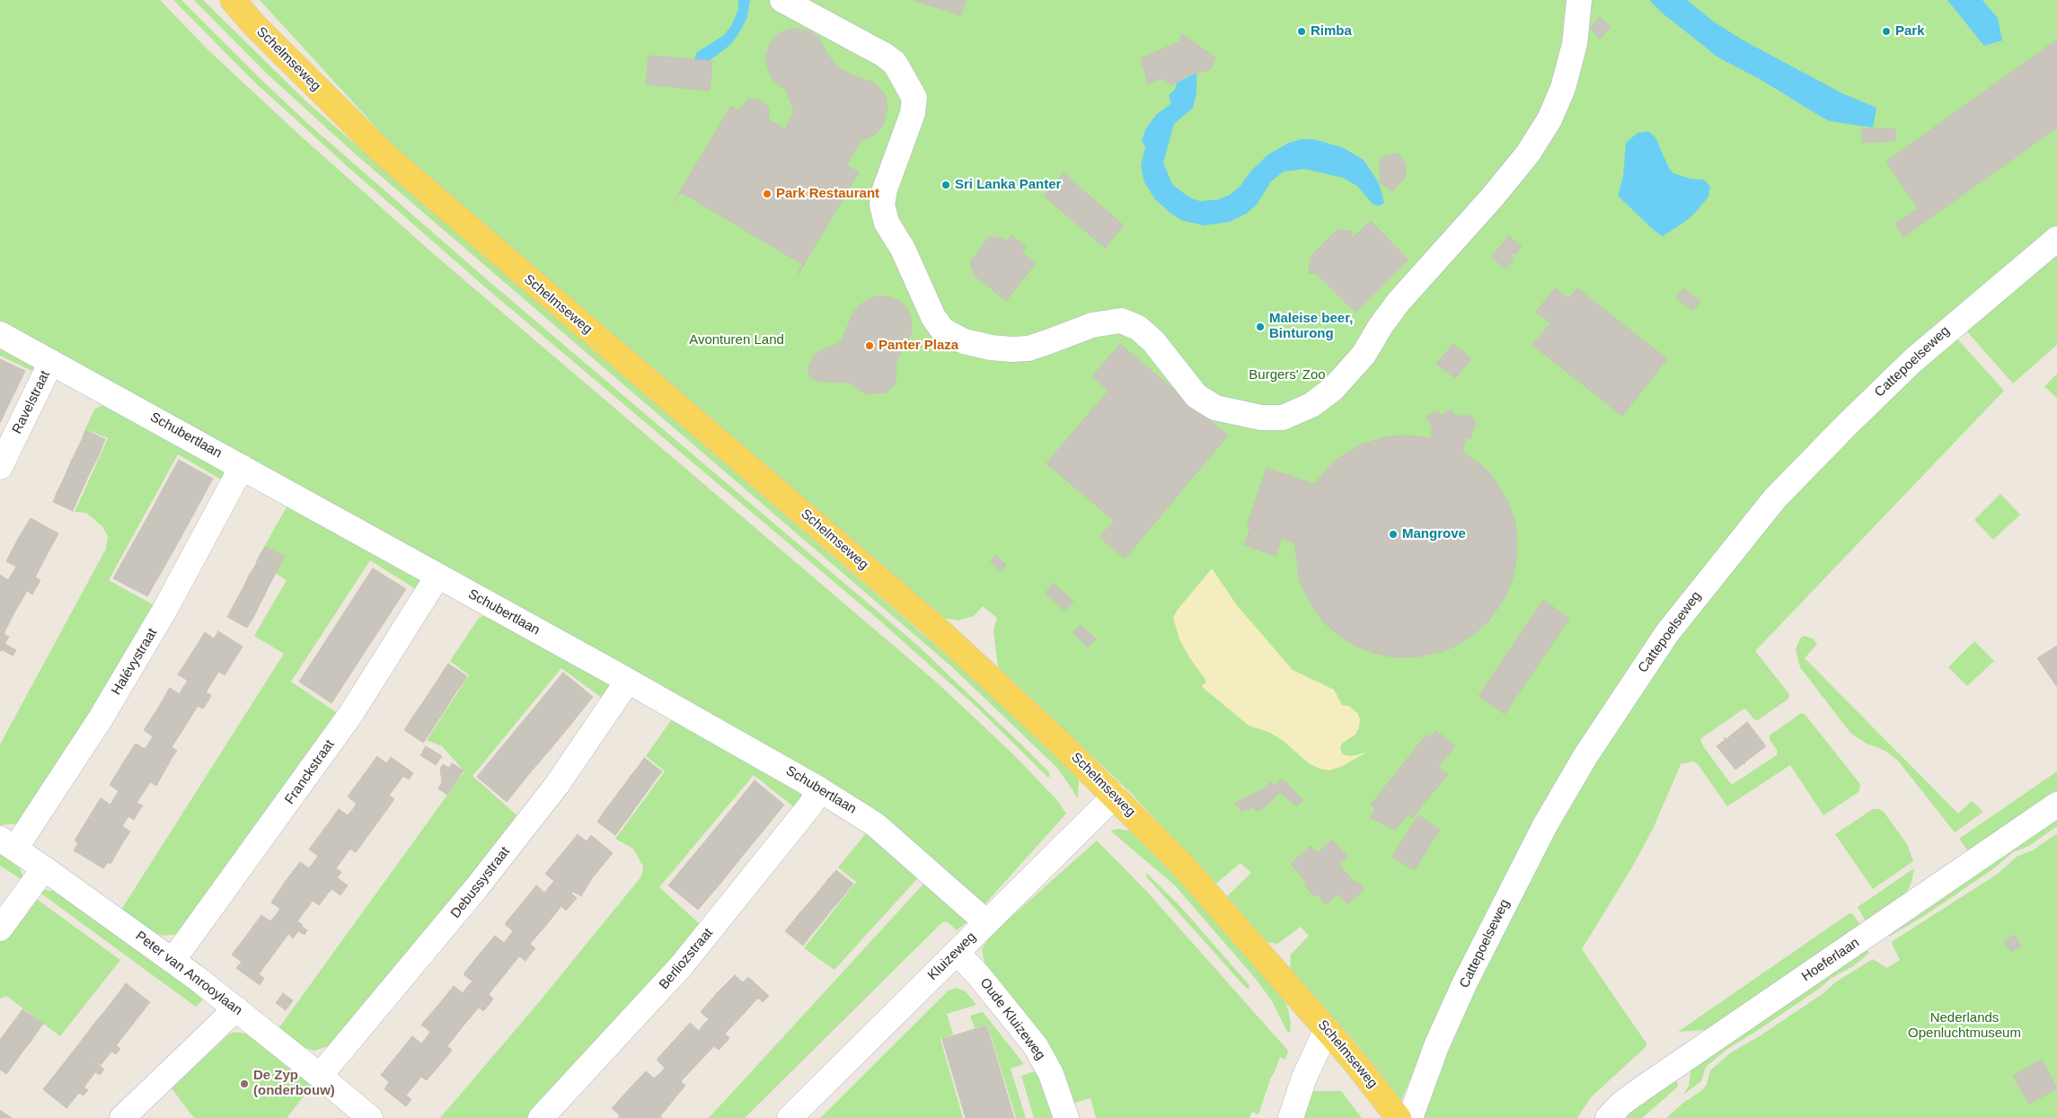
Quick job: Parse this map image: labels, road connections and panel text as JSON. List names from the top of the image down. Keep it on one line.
{"streets":{"main road":["Schelmseweg"],"street":["Cattepoelseweg","Ravelstraat","Schubertlaan","Halévystraat","Franckstraat","Debussystraat","Kluizeweg","Berliozstraat","Hoeferlaan","Peter van Anrooylaan","Oude Kluizeweg"]},"crossings":[["Schelmseweg","Kluizeweg"],["Ravelstraat","Schubertlaan"],["Schubertlaan","Halévystraat"],["Schubertlaan","Franckstraat"],["Schubertlaan","Debussystraat"],["Schubertlaan","Kluizeweg"],["Schubertlaan","Berliozstraat"],["Halévystraat","Peter van Anrooylaan"],["Franckstraat","Peter van Anrooylaan"],["Debussystraat","Peter van Anrooylaan"],["Kluizeweg","Oude Kluizeweg"]],"parks":["Avonturen Land","Burgers' Zoo","Nederlands Openluchtmuseum"],"places":["Rimba","Park","Sri Lanka Panter","Park Restaurant","Maleise beer, Binturong","Panter Plaza","Mangrove","De Zyp (onderbouw)"]}
